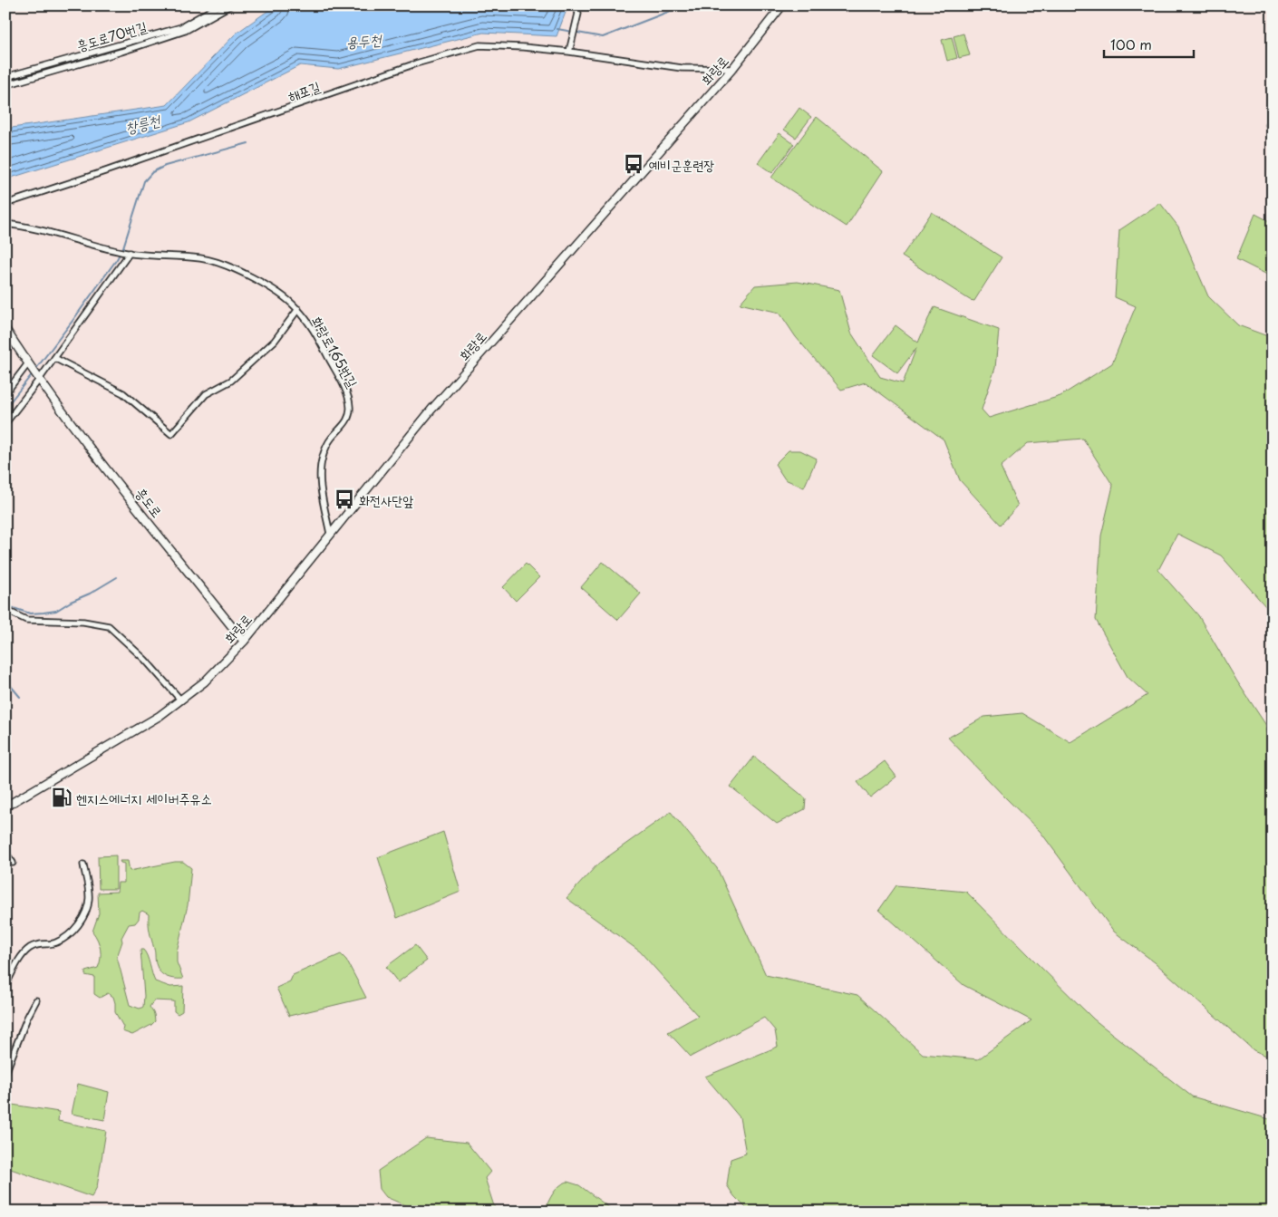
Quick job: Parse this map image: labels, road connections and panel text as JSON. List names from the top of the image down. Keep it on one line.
{"streets":{"main road":["화랑로","흥도로"],"street":["흥도로70번길","해포길","화랑로165번길"]},"crossings":[["화랑로","해포길"],["화랑로","화랑로165번길"],["화랑로","흥도로"]],"water":["용두천","창릉천"],"places":{"bus stop":["예비군훈련장","화전사단앞"],"fuel station":["헨지스에너지 세이버주유소"]},"scale_bar":"100 m"}
